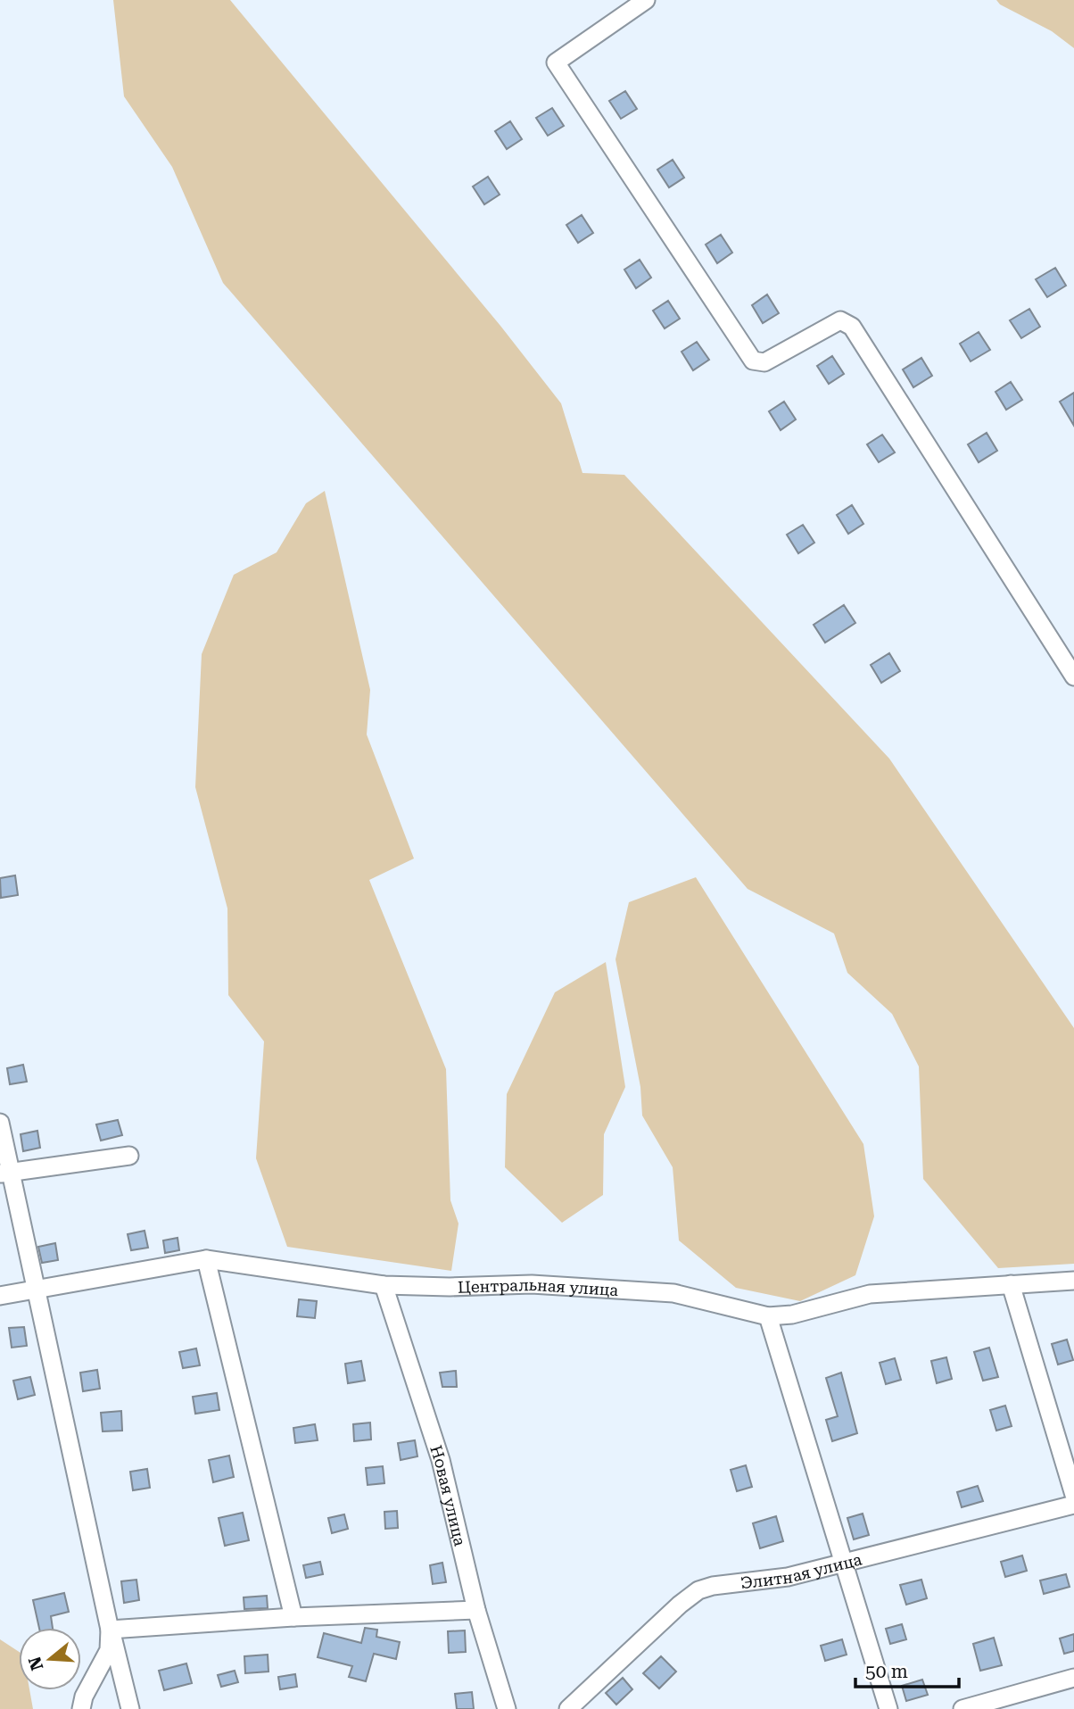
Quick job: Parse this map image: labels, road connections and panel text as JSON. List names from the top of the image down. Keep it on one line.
{"streets":{"street":["Центральная улица","Новая улица","Элитная улица"]},"crossings":[["Центральная улица","Новая улица"]],"scale_bar":"50 m","north":"left"}
